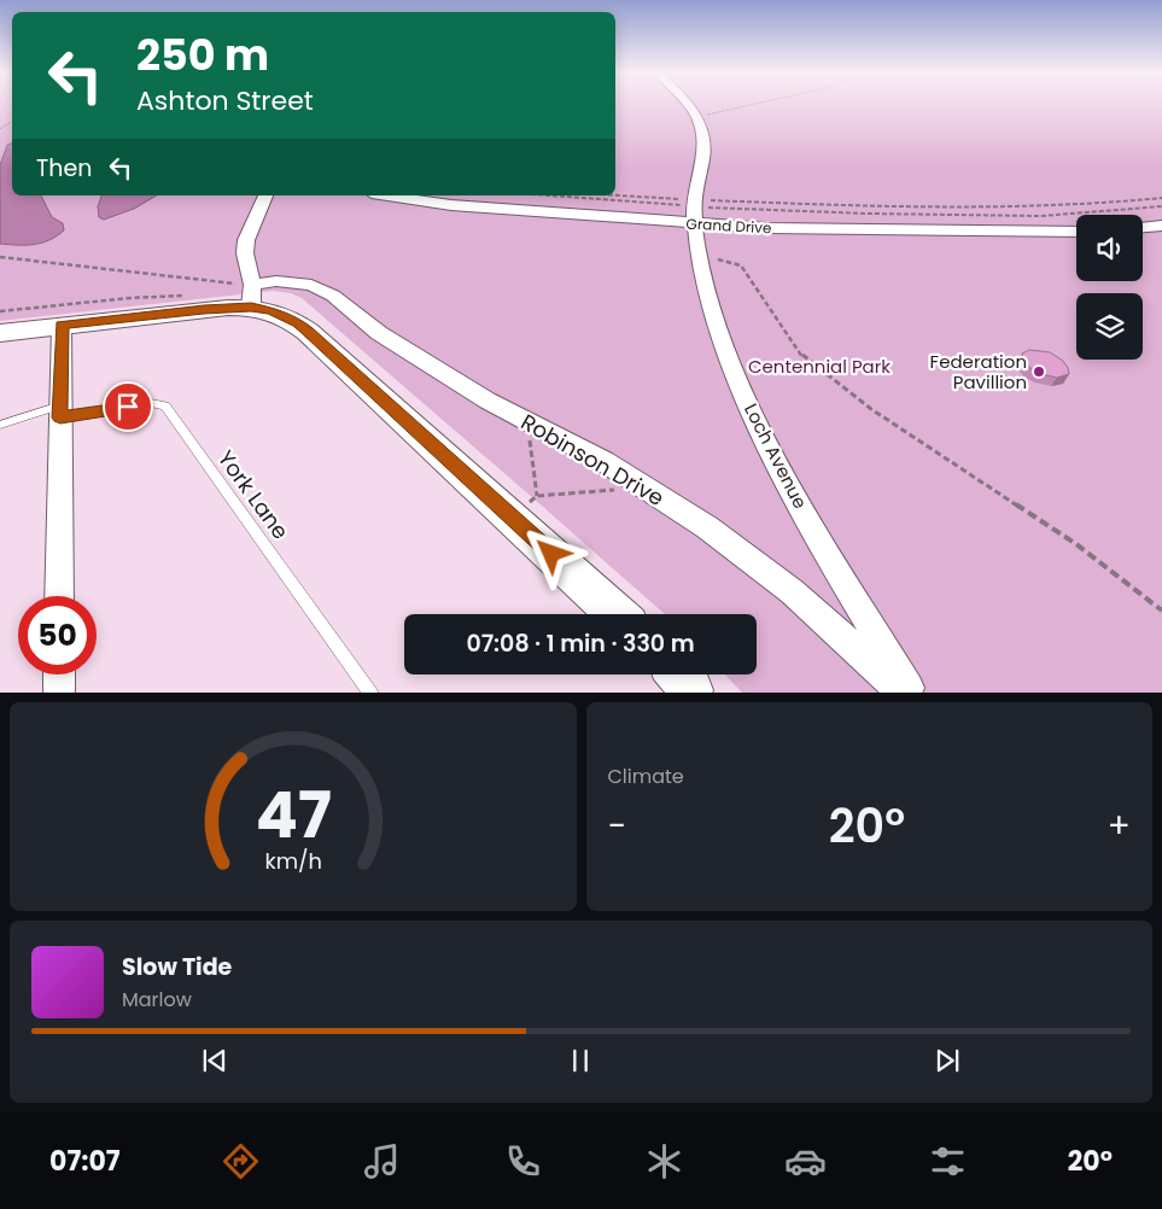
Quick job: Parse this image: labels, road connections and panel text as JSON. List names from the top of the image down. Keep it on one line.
{"streets":{"street":["Grand Drive","Loch Avenue","Robinson Drive"],"lane":["York Lane"]},"crossings":[["Grand Drive","Loch Avenue"]],"parks":["Centennial Park"],"places":["Federation Pavillion"],"page":{"turn":["250 m","Ashton Street"],"then":"Then","limit":"50","trip":"07:08 · 1 min · 330 m","tile":"Climate","heat":["−","20°","+"],"song":["Slow Tide","Marlow"],"tabs":["07:07","20°"],"gauge":["47","km/h"]}}
